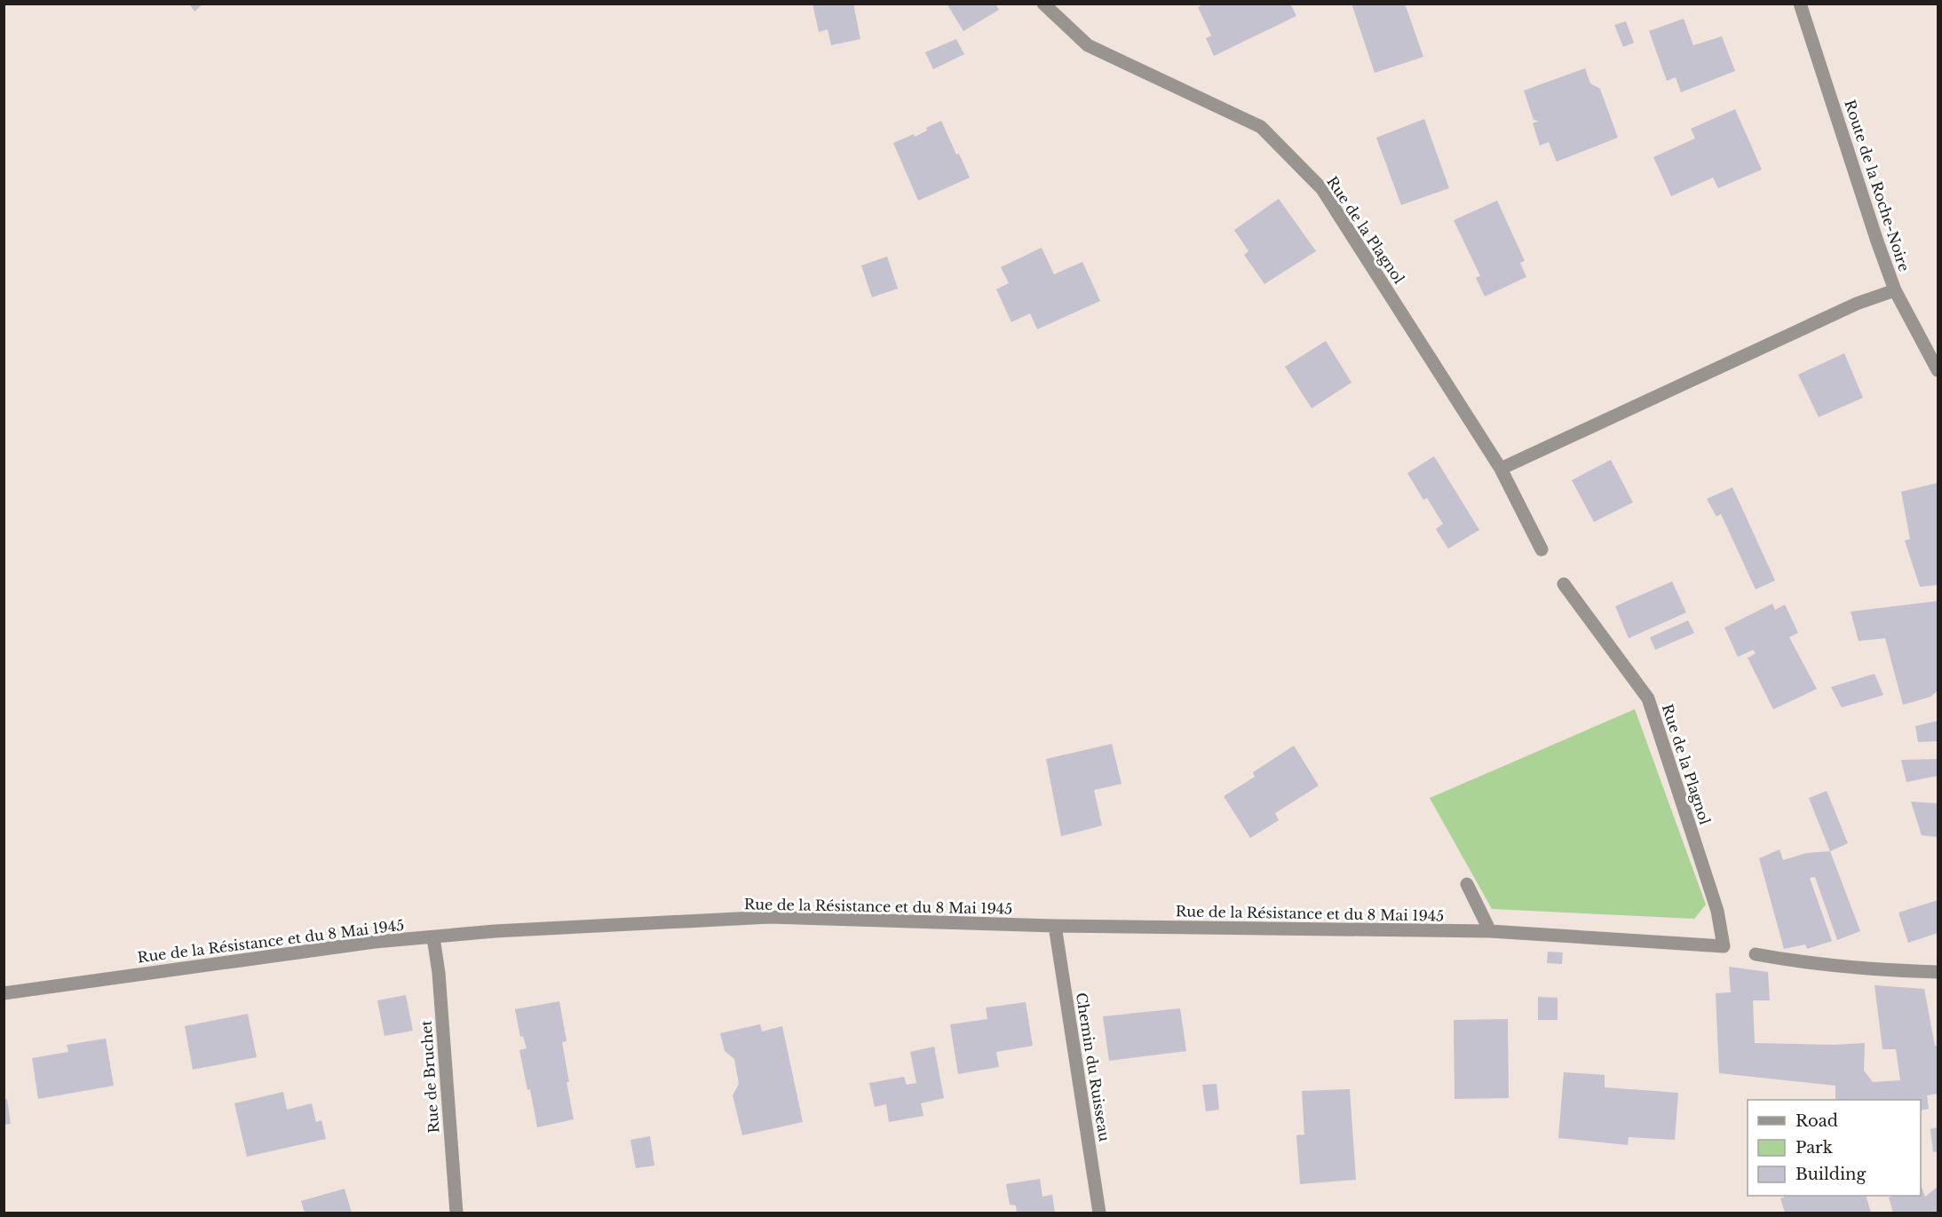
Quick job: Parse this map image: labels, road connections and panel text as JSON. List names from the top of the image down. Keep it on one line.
{"streets":{"street":["Route de la Roche-Noire","Rue de la Plagnol","Rue de la Résistance et du 8 Mai 1945","Chemin du Ruisseau","Rue de Bruchet"]},"crossings":[["Rue de la Plagnol","Rue de la Résistance et du 8 Mai 1945"],["Rue de la Résistance et du 8 Mai 1945","Chemin du Ruisseau"],["Rue de la Résistance et du 8 Mai 1945","Rue de Bruchet"]],"legend":["Road","Park","Building"]}
